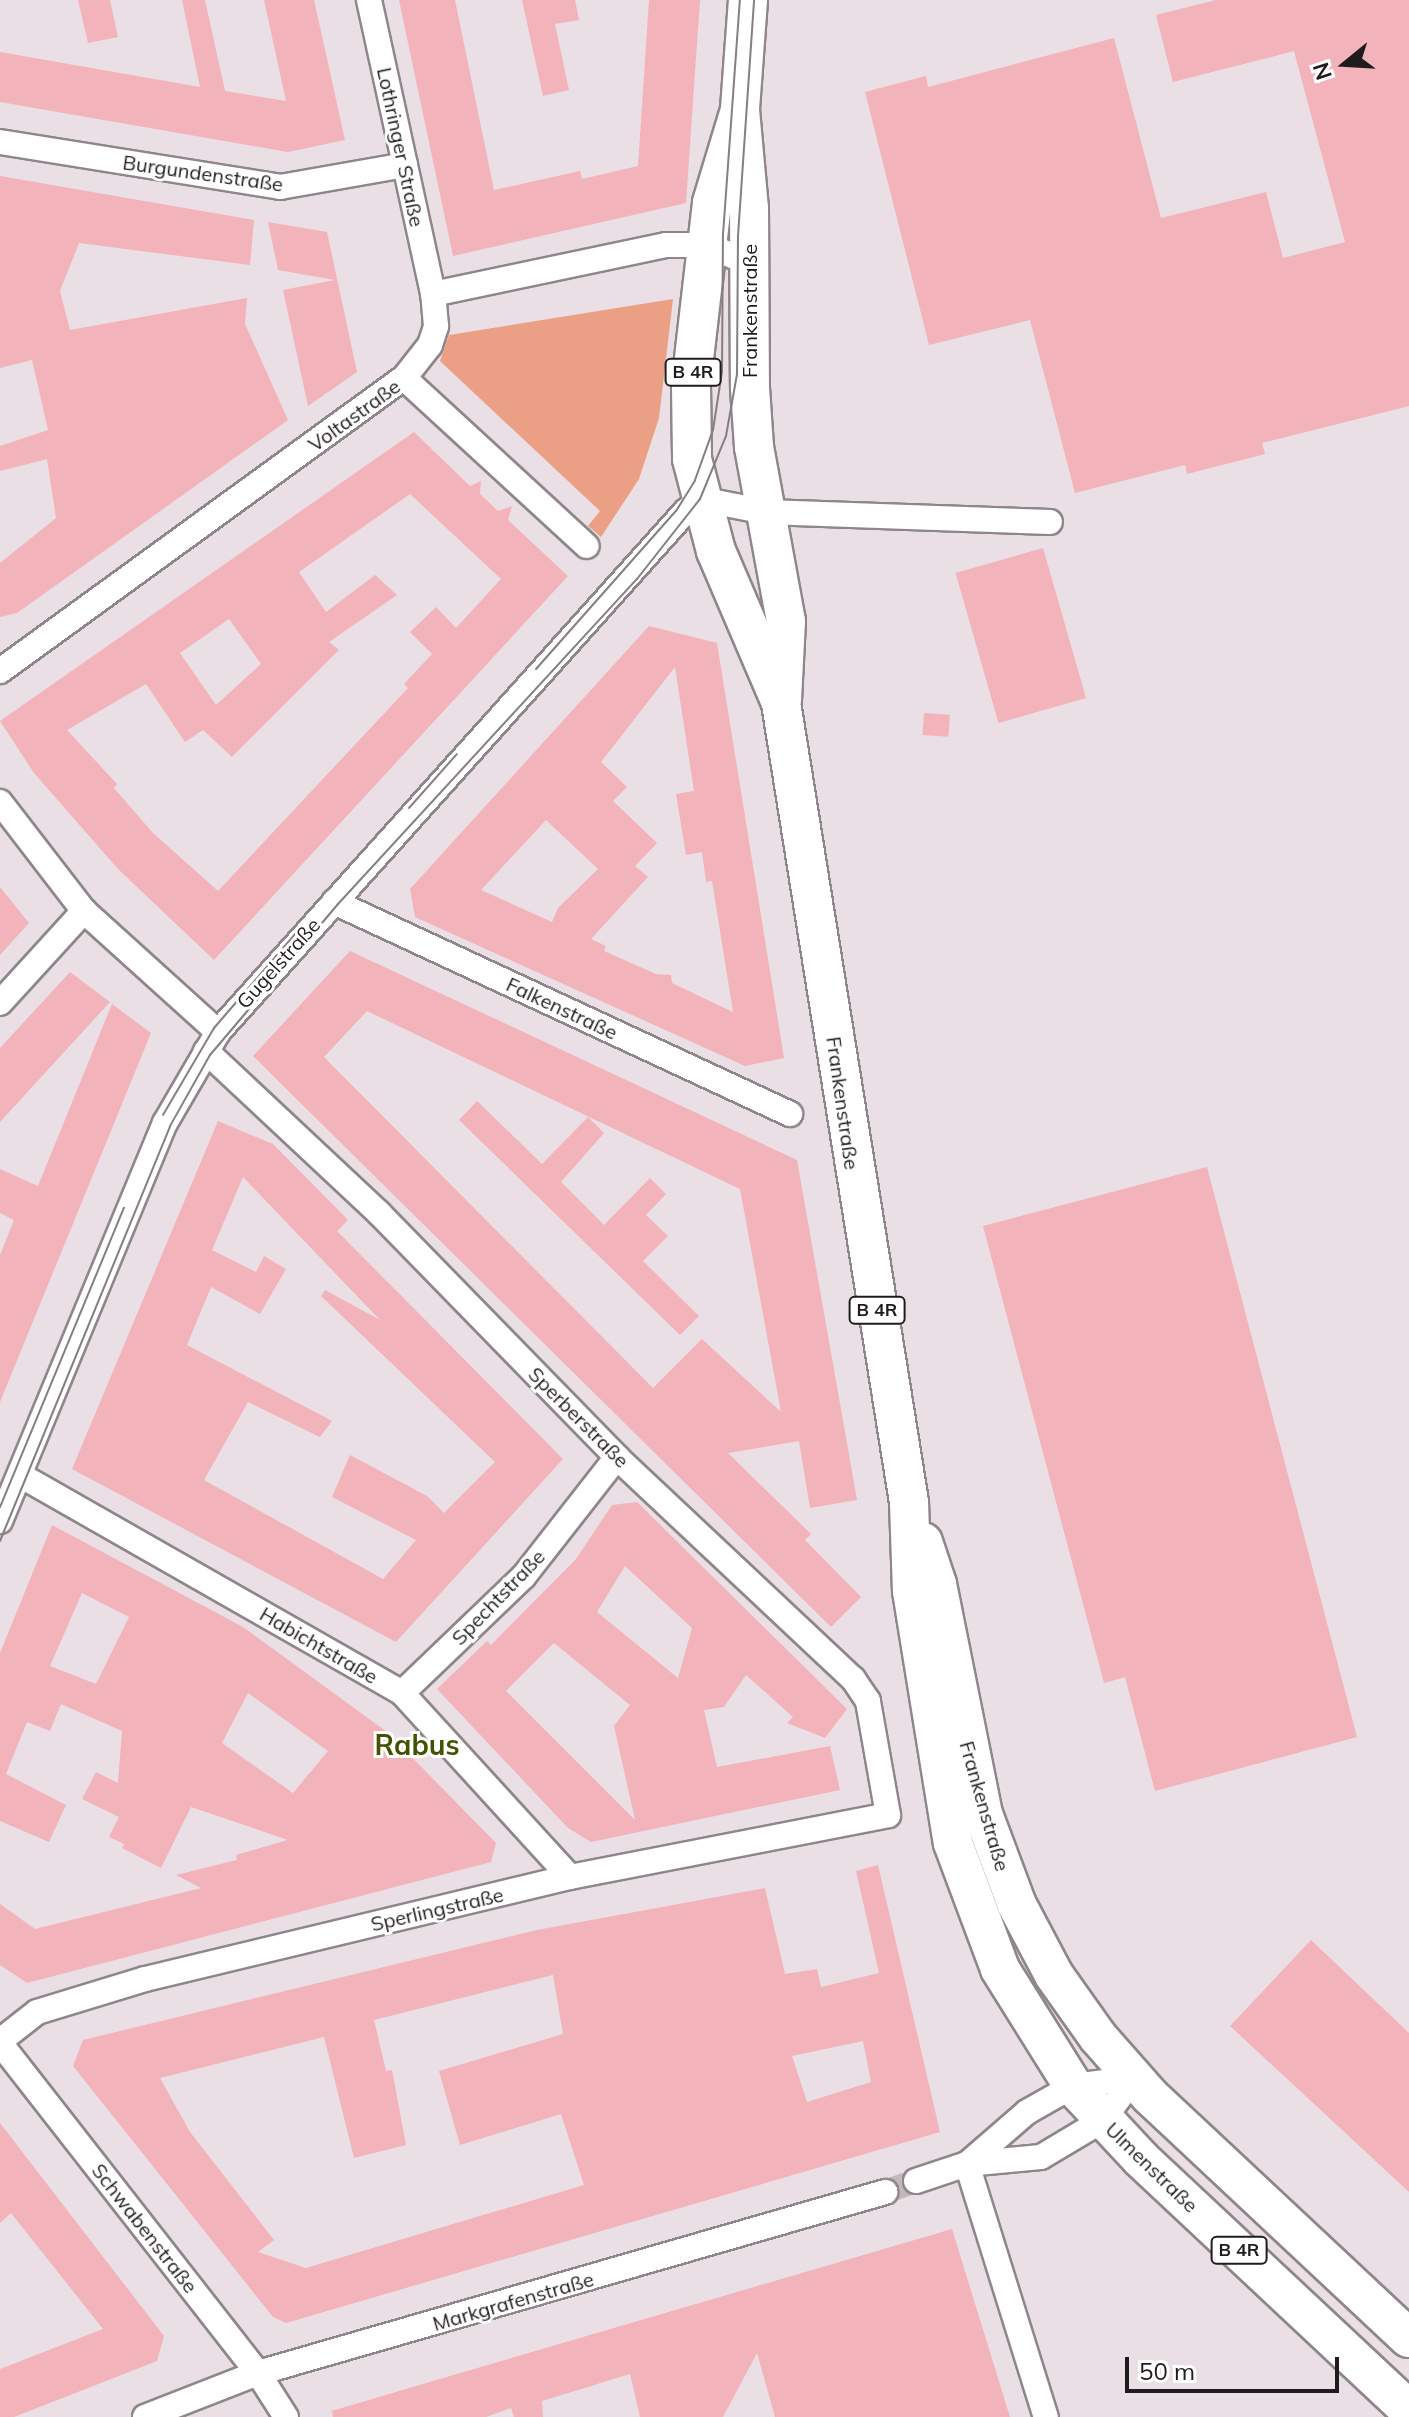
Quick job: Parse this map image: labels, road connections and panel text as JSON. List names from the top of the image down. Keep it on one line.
{"streets":{"main road":["Frankenstraße","B 4R","Ulmenstraße"],"street":["Lothringer Straße","Burgundenstraße","Voltastraße","Gugelstraße","Falkenstraße","Sperberstraße","Spechtstraße","Habichtstraße","Sperlingstraße","Schwabenstraße","Markgrafenstraße"]},"crossings":[["Lothringer Straße","Burgundenstraße"],["Lothringer Straße","Voltastraße"],["Frankenstraße","B 4R"],["Frankenstraße","Gugelstraße"],["Frankenstraße","Ulmenstraße"],["Gugelstraße","Falkenstraße"],["Gugelstraße","Sperberstraße"],["Gugelstraße","Habichtstraße"],["Sperberstraße","Spechtstraße"],["Sperberstraße","Sperlingstraße"],["Spechtstraße","Habichtstraße"],["Habichtstraße","Sperlingstraße"],["Sperlingstraße","Schwabenstraße"],["Schwabenstraße","Markgrafenstraße"]],"districts":["Rabus"],"scale_bar":"50 m","north":"left"}
